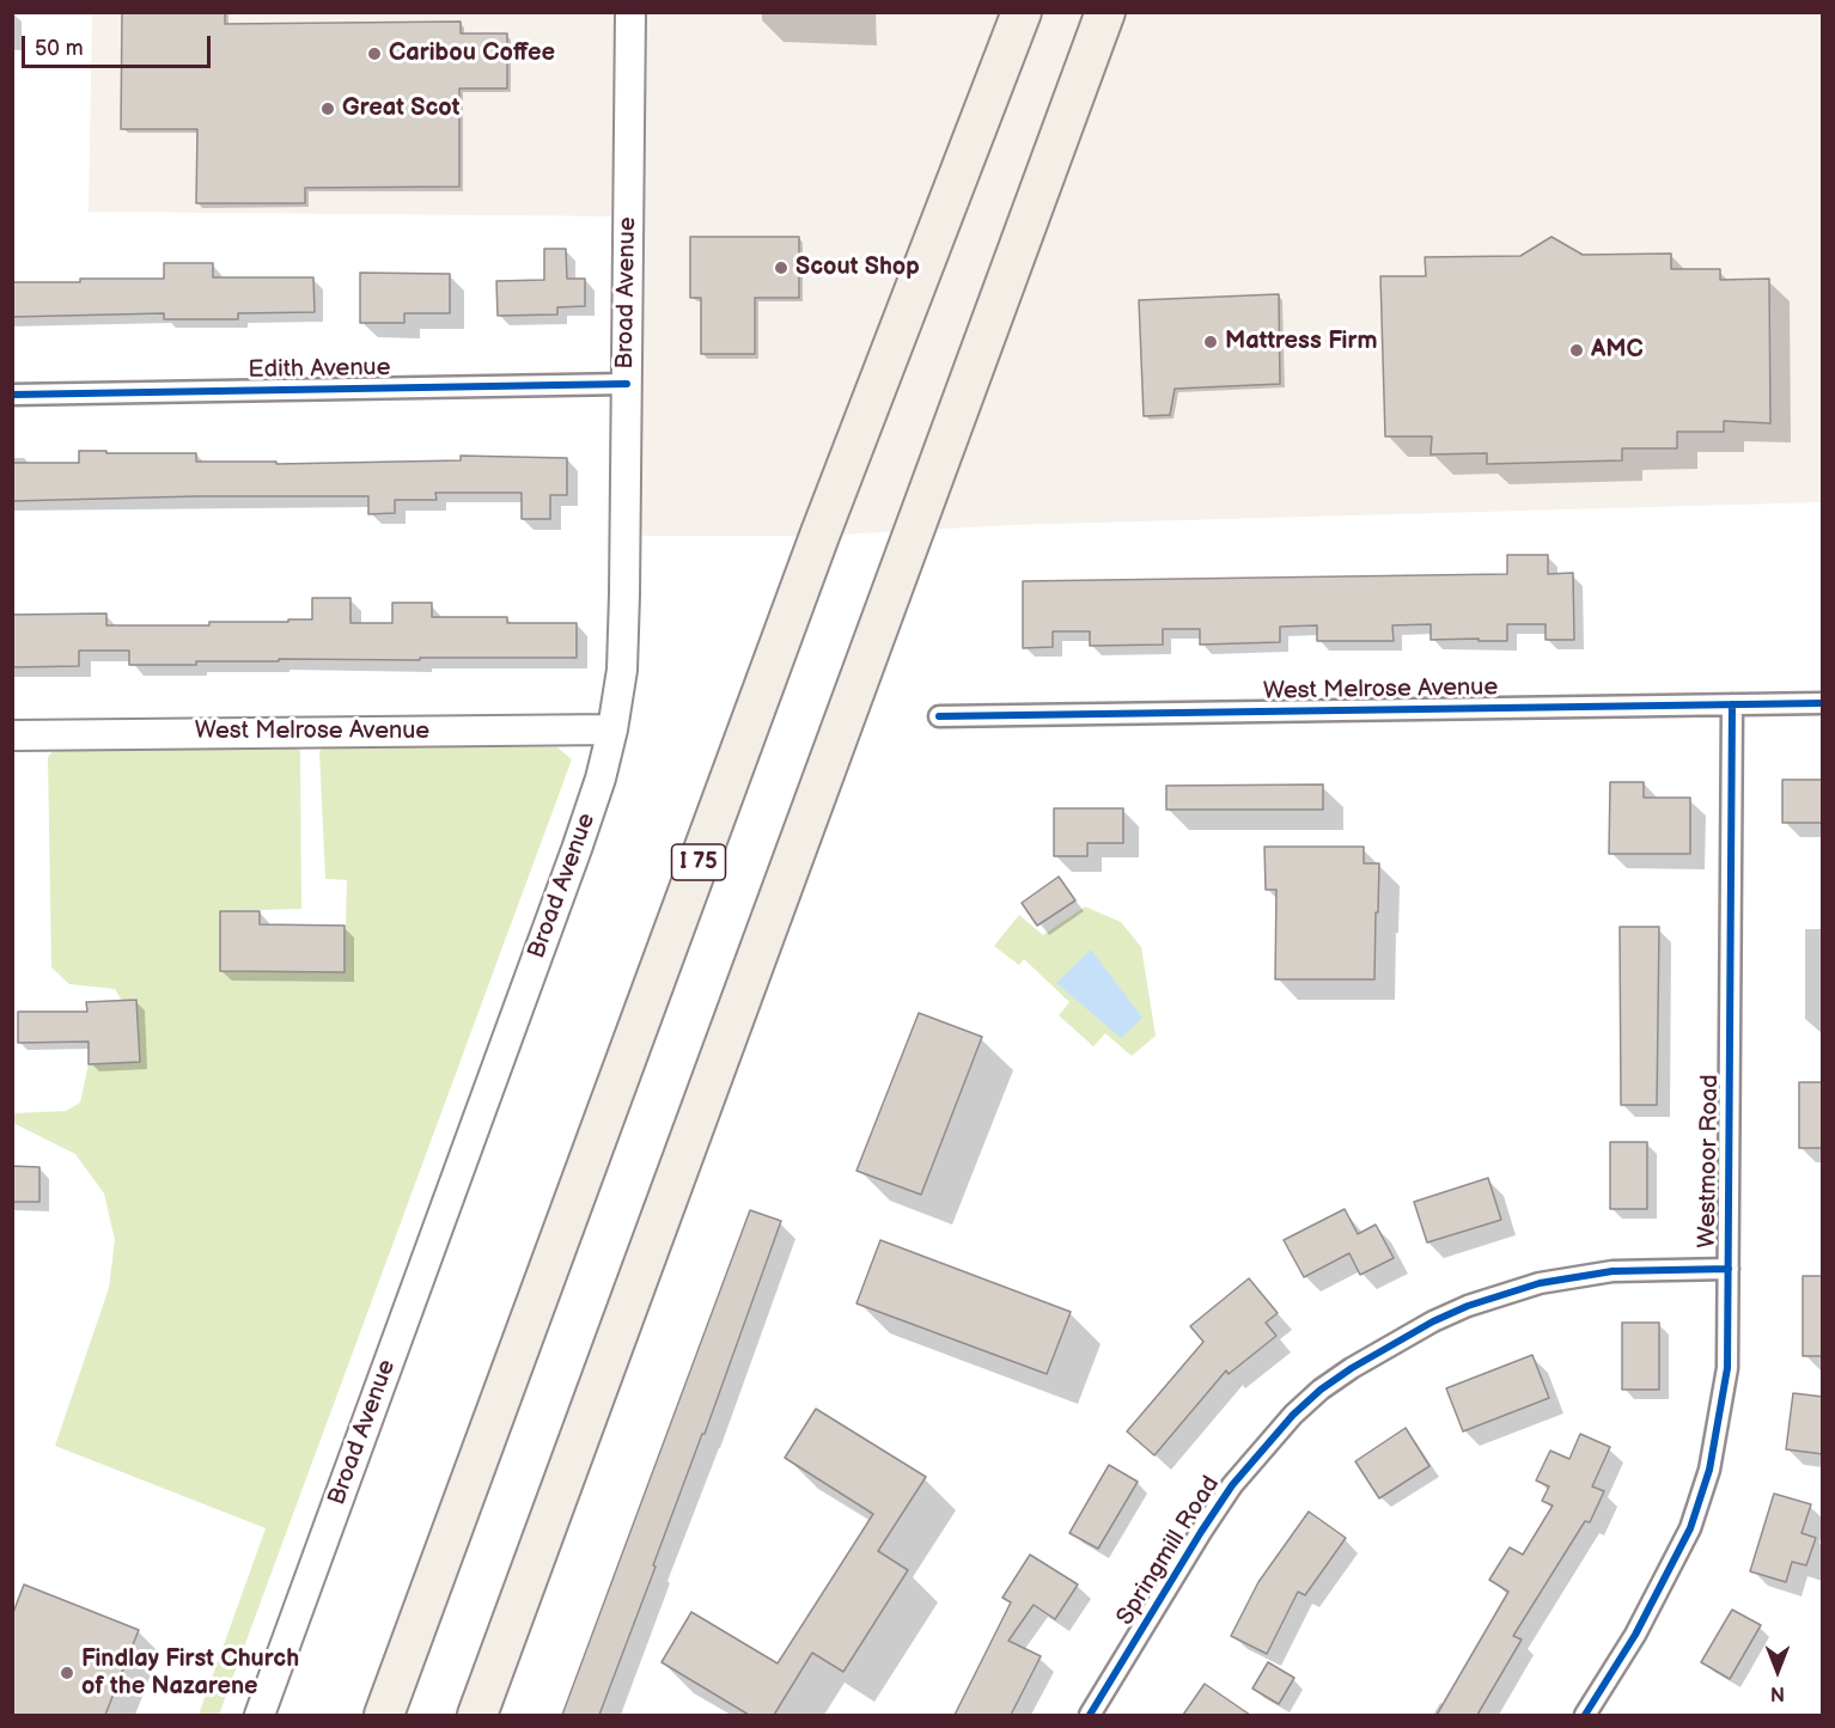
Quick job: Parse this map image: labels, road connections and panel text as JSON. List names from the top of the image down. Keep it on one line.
{"streets":{"highway":["I 75"],"main road":["Broad Avenue","West Melrose Avenue"],"street":["Edith Avenue","Westmoor Road","Springmill Road"]},"crossings":[["Broad Avenue","Edith Avenue"],["Broad Avenue","West Melrose Avenue"],["West Melrose Avenue","Westmoor Road"],["Westmoor Road","Springmill Road"]],"places":["Caribou Coffee","Great Scot","Scout Shop","Mattress Firm","AMC","Findlay First Church of the Nazarene"],"scale_bar":"50 m","north":"bottom"}
